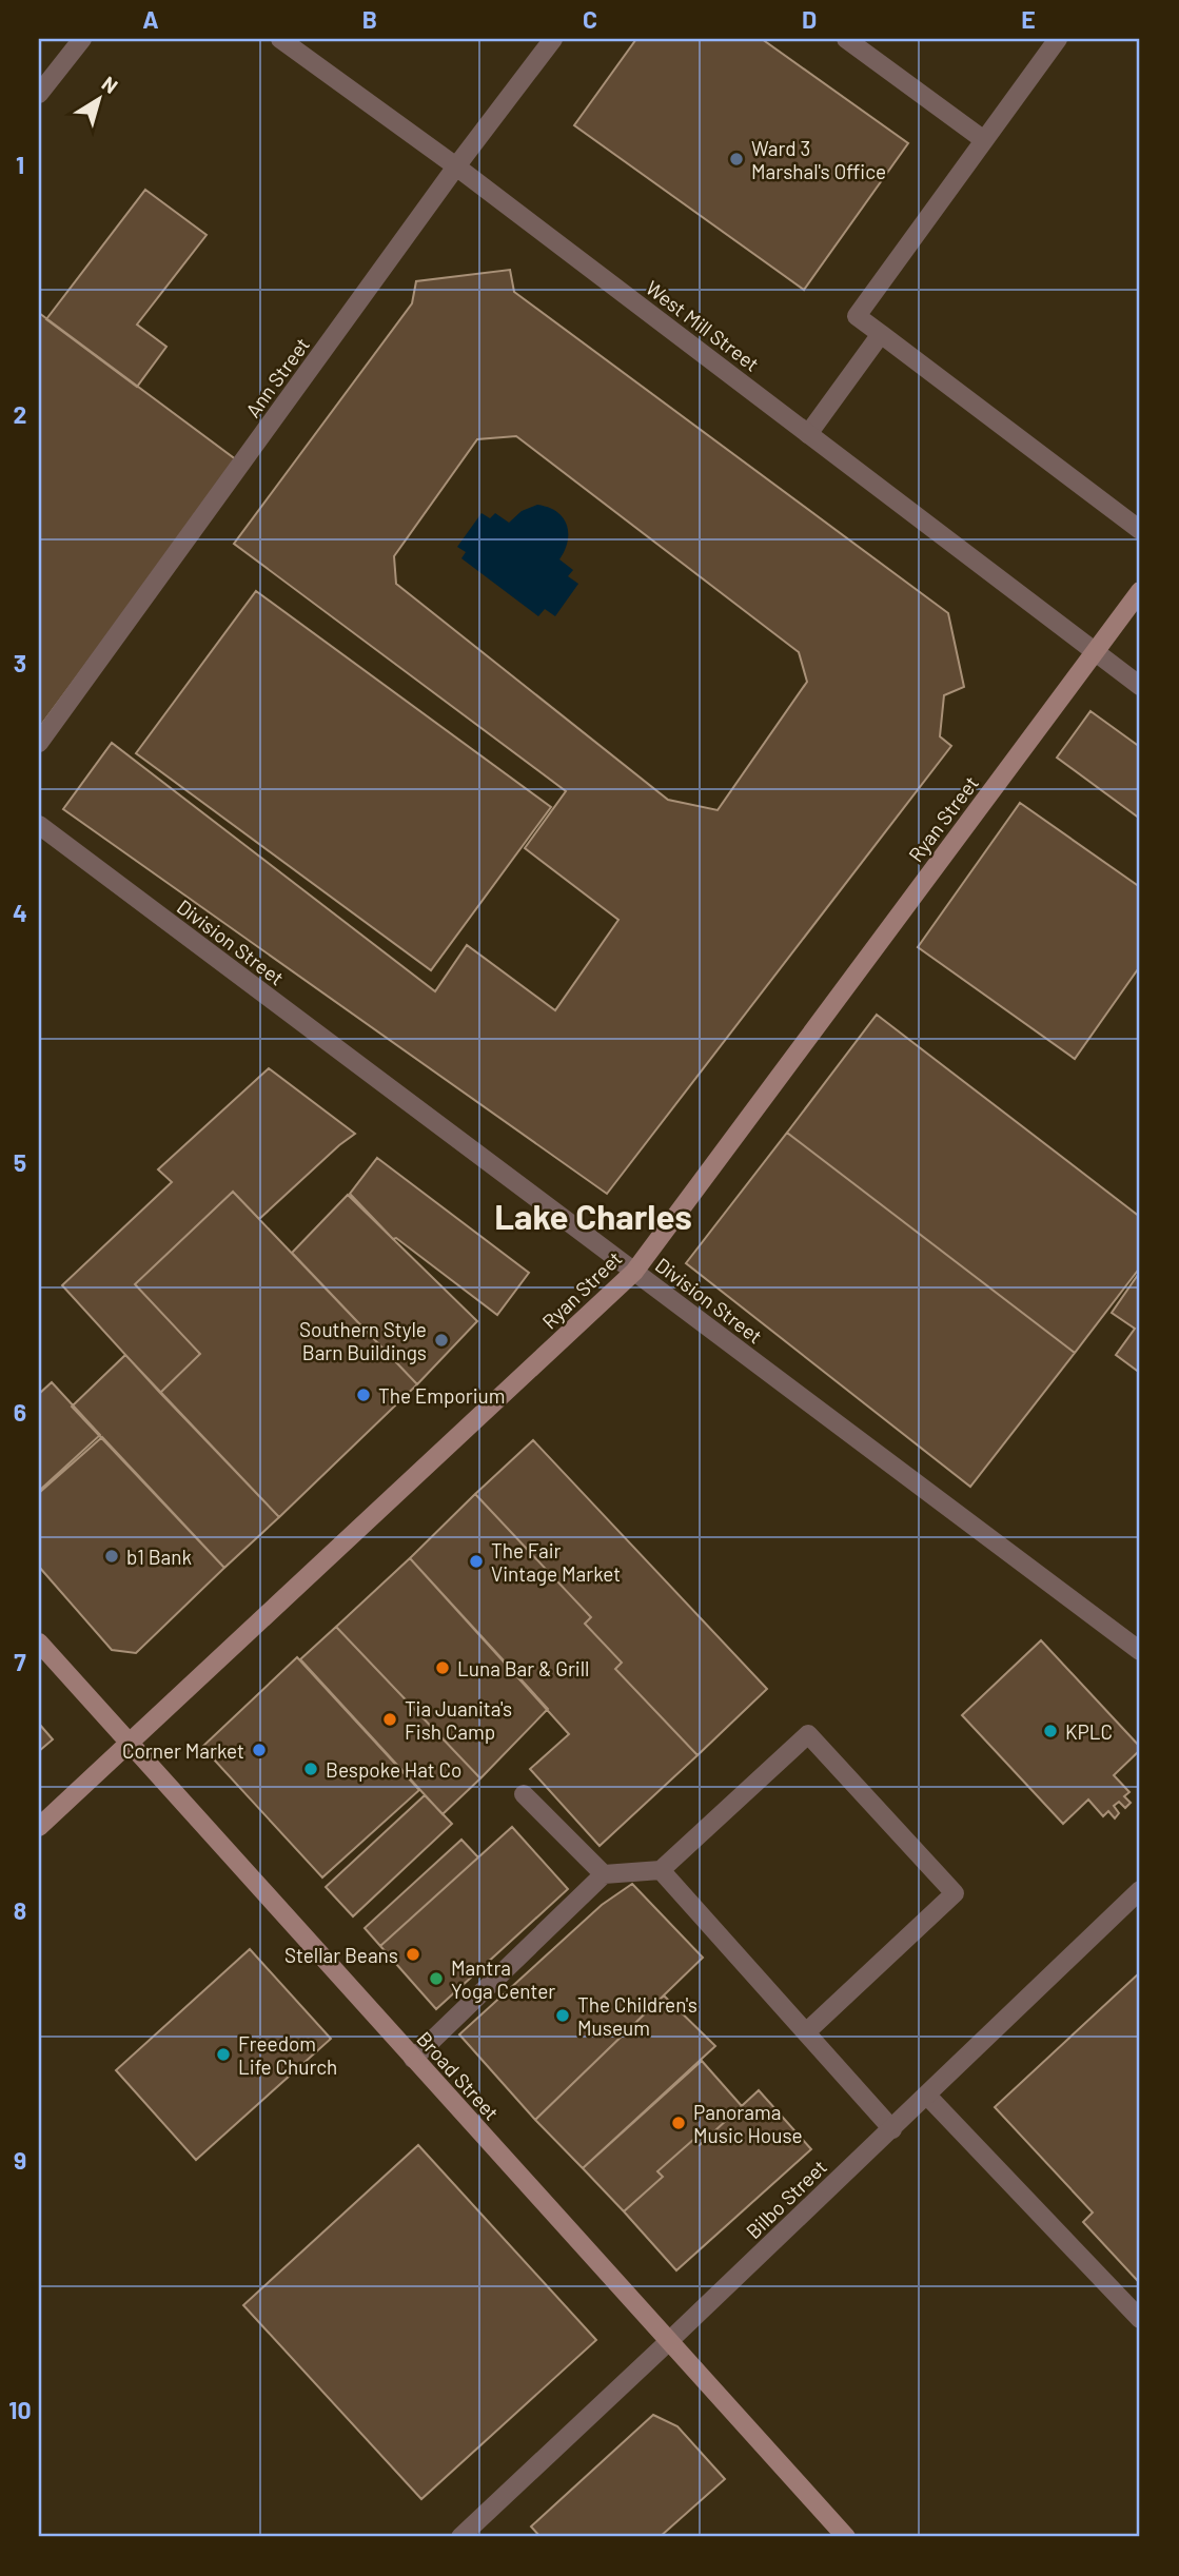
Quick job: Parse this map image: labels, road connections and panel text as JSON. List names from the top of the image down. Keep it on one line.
{"streets":{"main road":["Ryan Street","Broad Street"],"street":["West Mill Street","Ann Street","Division Street","Bilbo Street"]},"crossings":[["West Mill Street","Ann Street"],["West Mill Street","Ryan Street"],["Ryan Street","Division Street"],["Ryan Street","Broad Street"],["Broad Street","Bilbo Street"]],"districts":["Lake Charles"],"places":["Ward 3 Marshal's Office","Southern Style Barn Buildings","The Emporium","b1 Bank","The Fair Vintage Market","Luna Bar & Grill","Tia Juanita's Fish Camp","KPLC","Corner Market","Bespoke Hat Co","Stellar Beans","Mantra Yoga Center","The Children's Museum","Freedom Life Church","Panorama Music House"],"north":"top right","grid":{"columns":["A","B","C","D","E"],"rows":["1","2","3","4","5","6","7","8","9","10"]}}
